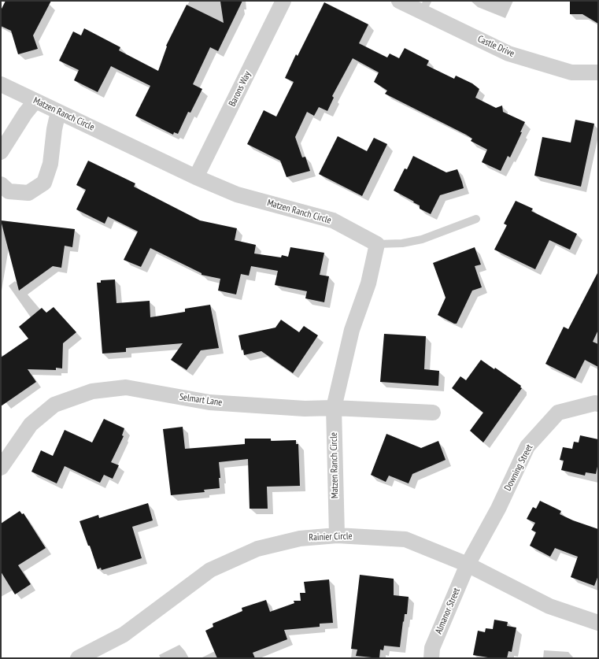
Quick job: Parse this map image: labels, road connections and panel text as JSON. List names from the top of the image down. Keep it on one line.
{"streets":{"street":["Castle Drive","Barons Way","Matzen Ranch Circle","Selmart Lane","Downing Street","Rainier Circle","Almanor Street"]},"crossings":[["Barons Way","Matzen Ranch Circle"],["Matzen Ranch Circle","Selmart Lane"],["Matzen Ranch Circle","Rainier Circle"],["Downing Street","Rainier Circle"],["Downing Street","Almanor Street"],["Rainier Circle","Almanor Street"]]}
